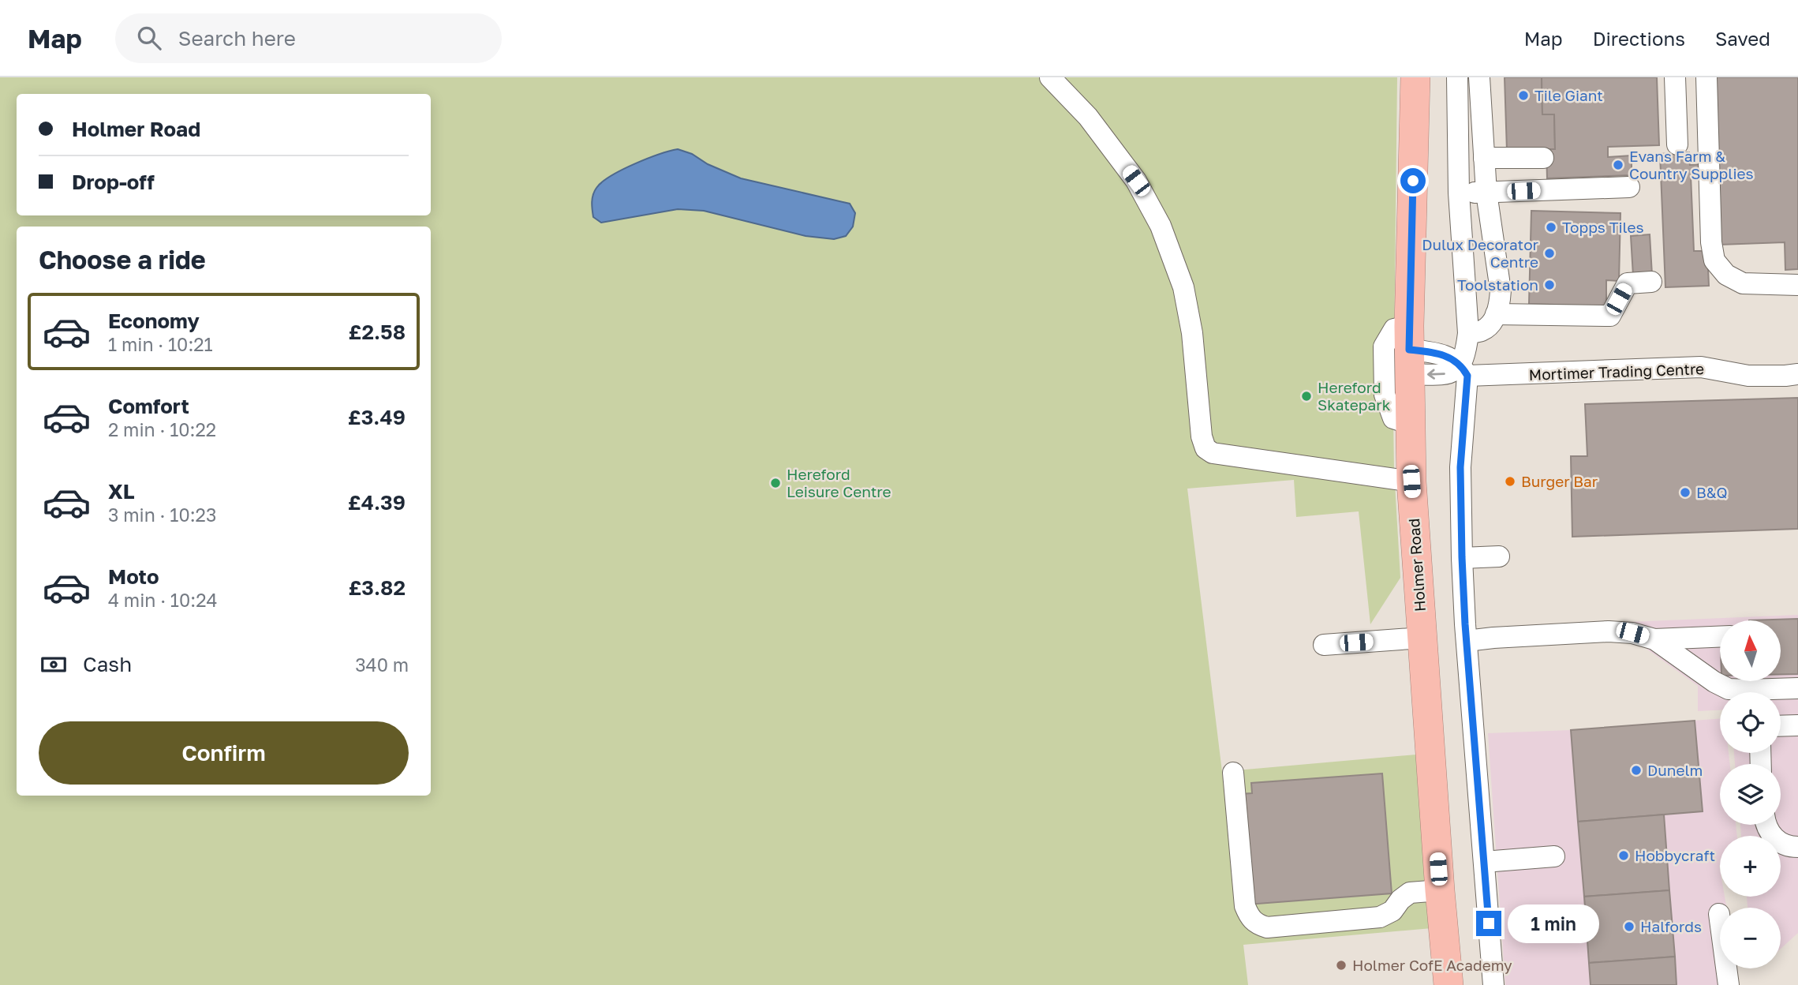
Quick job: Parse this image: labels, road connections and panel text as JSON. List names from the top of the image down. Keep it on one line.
{"streets":{"highway":["Holmer Road"],"street":["Mortimer Trading Centre"]},"places":["Tile Giant","Evans Farm & Country Supplies","Topps Tiles","Dulux Decorator Centre","Toolstation","Hereford Skatepark","Burger Bar","Hereford Leisure Centre","B&Q","Dunelm","Hobbycraft","Halfords","Holmer CofE Academy"],"north":"top","page":{"header":"Map","search":"Search here","nav":["Map","Directions","Saved"],"banner":["Holmer Road","Drop-off"],"heading":"Choose a ride","list":[{"name":"Economy","note":"1 min · 10:21","value":"£2.58"},{"name":"Comfort","note":"2 min · 10:22","value":"£3.49"},{"name":"XL","note":"3 min · 10:23","value":"£4.39"},{"name":"Moto","note":"4 min · 10:24","value":"£3.82"}],"map_buttons":["+","−"],"pay":["Cash","340 m"],"buttons":"Confirm","bubble":"1 min"}}
